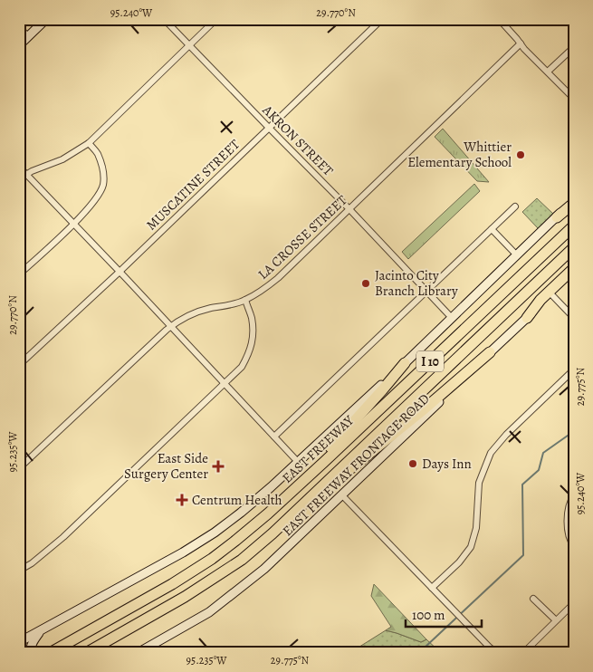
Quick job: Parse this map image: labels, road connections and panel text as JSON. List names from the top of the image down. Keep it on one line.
{"streets":{"highway":["I 10","EAST FREEWAY"],"main road":["EAST FREEWAY FRONTAGE ROAD"],"street":["AKRON STREET","MUSCATINE STREET","LA CROSSE STREET"]},"crossings":[["AKRON STREET","MUSCATINE STREET"],["AKRON STREET","LA CROSSE STREET"]],"places":{"other":["Whittier Elementary School","Jacinto City Branch Library","Days Inn"],"health":["East Side Surgery Center","Centrum Health"]},"scale_bar":"100 m","coordinates":["95.240°W","29.770°N","29.775°N","95.235°W"]}
